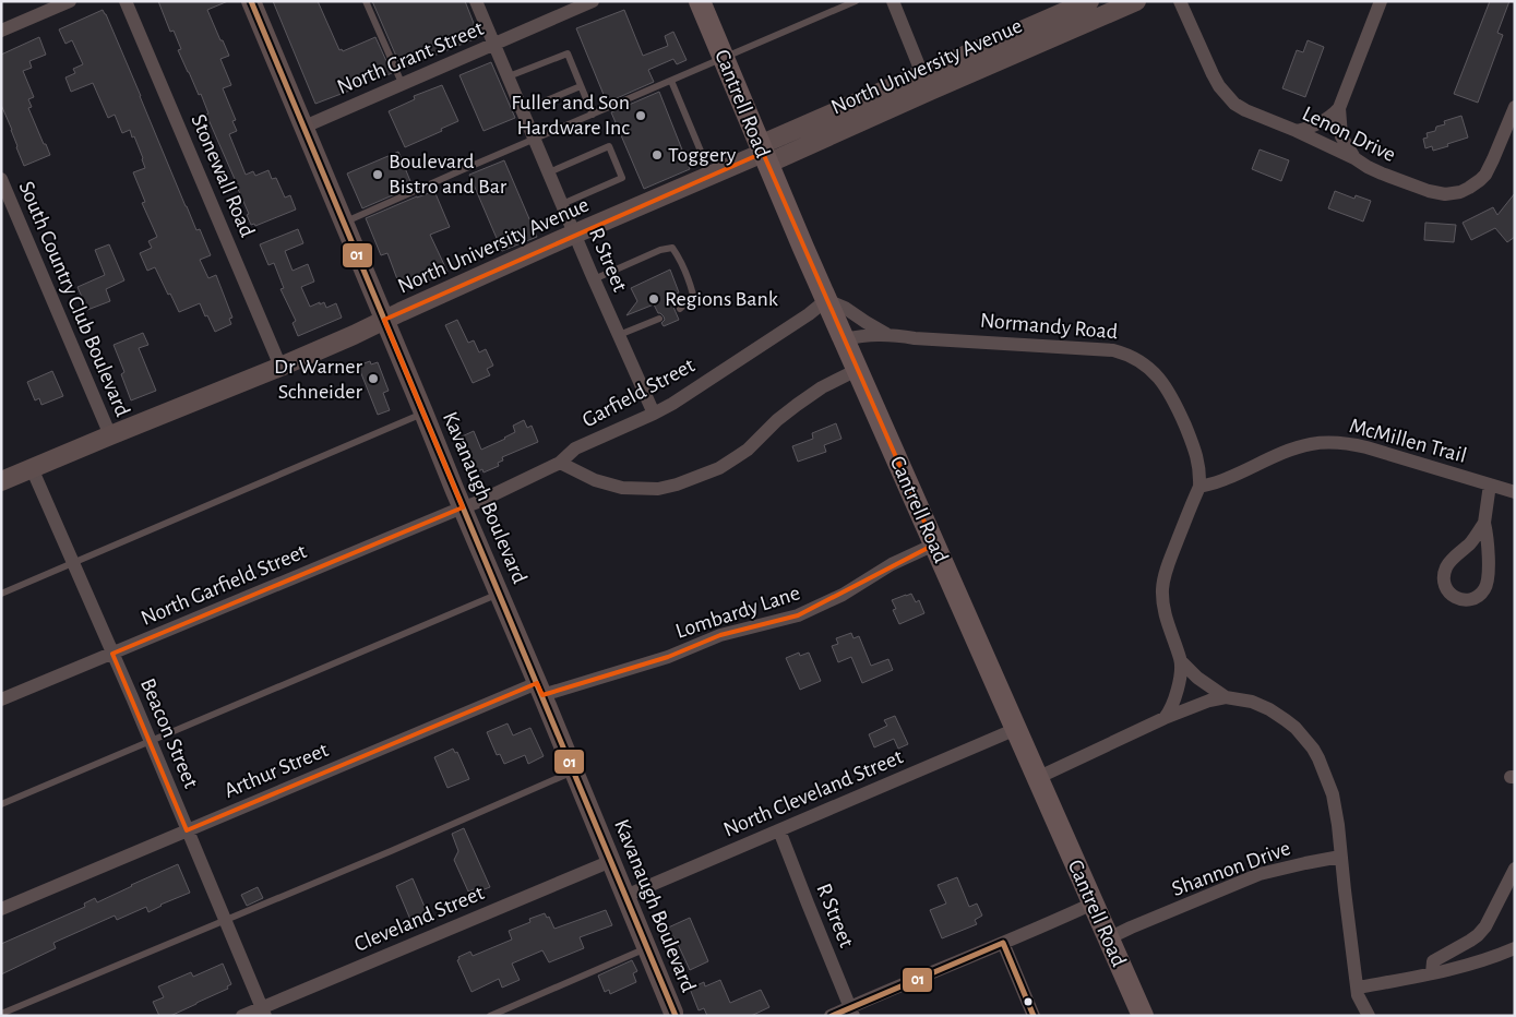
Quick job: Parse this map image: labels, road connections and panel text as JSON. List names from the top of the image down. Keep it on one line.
{"streets":{"main road":["Cantrell Road"],"street":["North Grant Street","North University Avenue","Lenon Drive","Stonewall Road","R Street","South Country Club Boulevard","Normandy Road","Garfield Street","McMillen Trail","Kavanaugh Boulevard","North Garfield Street","Lombardy Lane","Beacon Street","Arthur Street","North Cleveland Street","Shannon Drive","Cleveland Street"]},"crossings":[["North Grant Street","R Street"],["North Grant Street","Kavanaugh Boulevard"],["North University Avenue","Cantrell Road"],["North University Avenue","Stonewall Road"],["North University Avenue","R Street"],["North University Avenue","South Country Club Boulevard"],["North University Avenue","Kavanaugh Boulevard"],["North University Avenue","Beacon Street"],["Cantrell Road","Normandy Road"],["Cantrell Road","Garfield Street"],["Cantrell Road","Lombardy Lane"],["Cantrell Road","North Cleveland Street"],["Cantrell Road","Shannon Drive"],["R Street","Garfield Street"],["R Street","North Cleveland Street"],["Normandy Road","Garfield Street"],["Normandy Road","McMillen Trail"],["Garfield Street","Kavanaugh Boulevard"],["Garfield Street","North Garfield Street"],["Kavanaugh Boulevard","North Garfield Street"],["Kavanaugh Boulevard","Lombardy Lane"],["Kavanaugh Boulevard","Arthur Street"],["Kavanaugh Boulevard","North Cleveland Street"],["Kavanaugh Boulevard","Cleveland Street"],["North Garfield Street","Beacon Street"],["Lombardy Lane","Arthur Street"],["Beacon Street","Arthur Street"],["Beacon Street","Cleveland Street"]],"places":["Fuller and Son Hardware Inc","Toggery","Boulevard Bistro and Bar","Regions Bank","Dr Warner Schneider"],"lines":["transit line 01"]}
